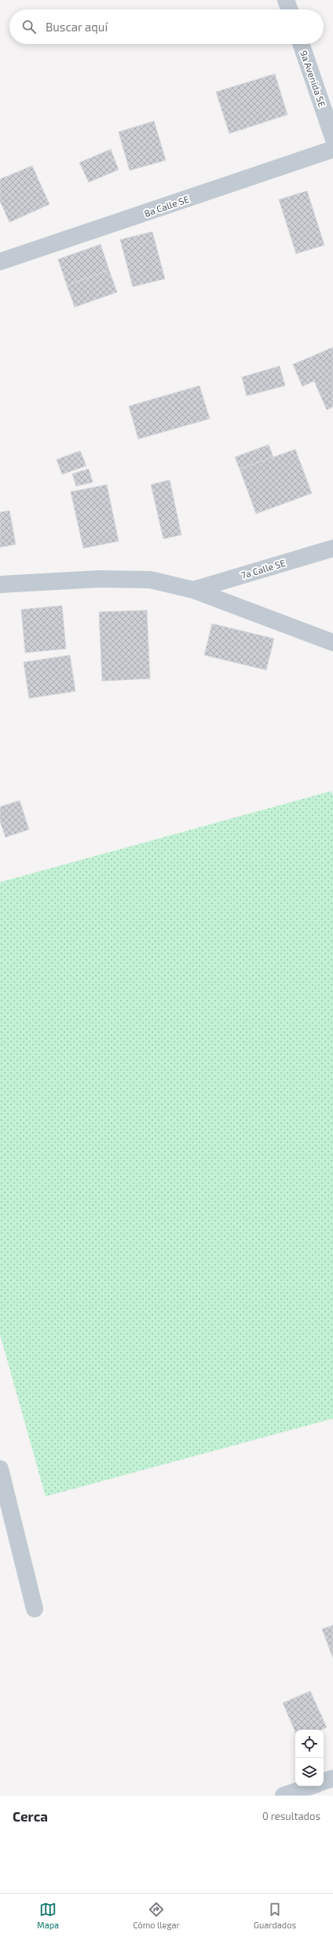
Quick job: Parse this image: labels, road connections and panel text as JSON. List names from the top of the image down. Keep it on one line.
{"streets":{"street":["9a Avenida SE","8a Calle SE","7a Calle SE"]},"page":{"search":"Buscar aquí","heading":["Cerca","0 resultados"],"nav":["Mapa","Cómo llegar","Guardados"]}}
